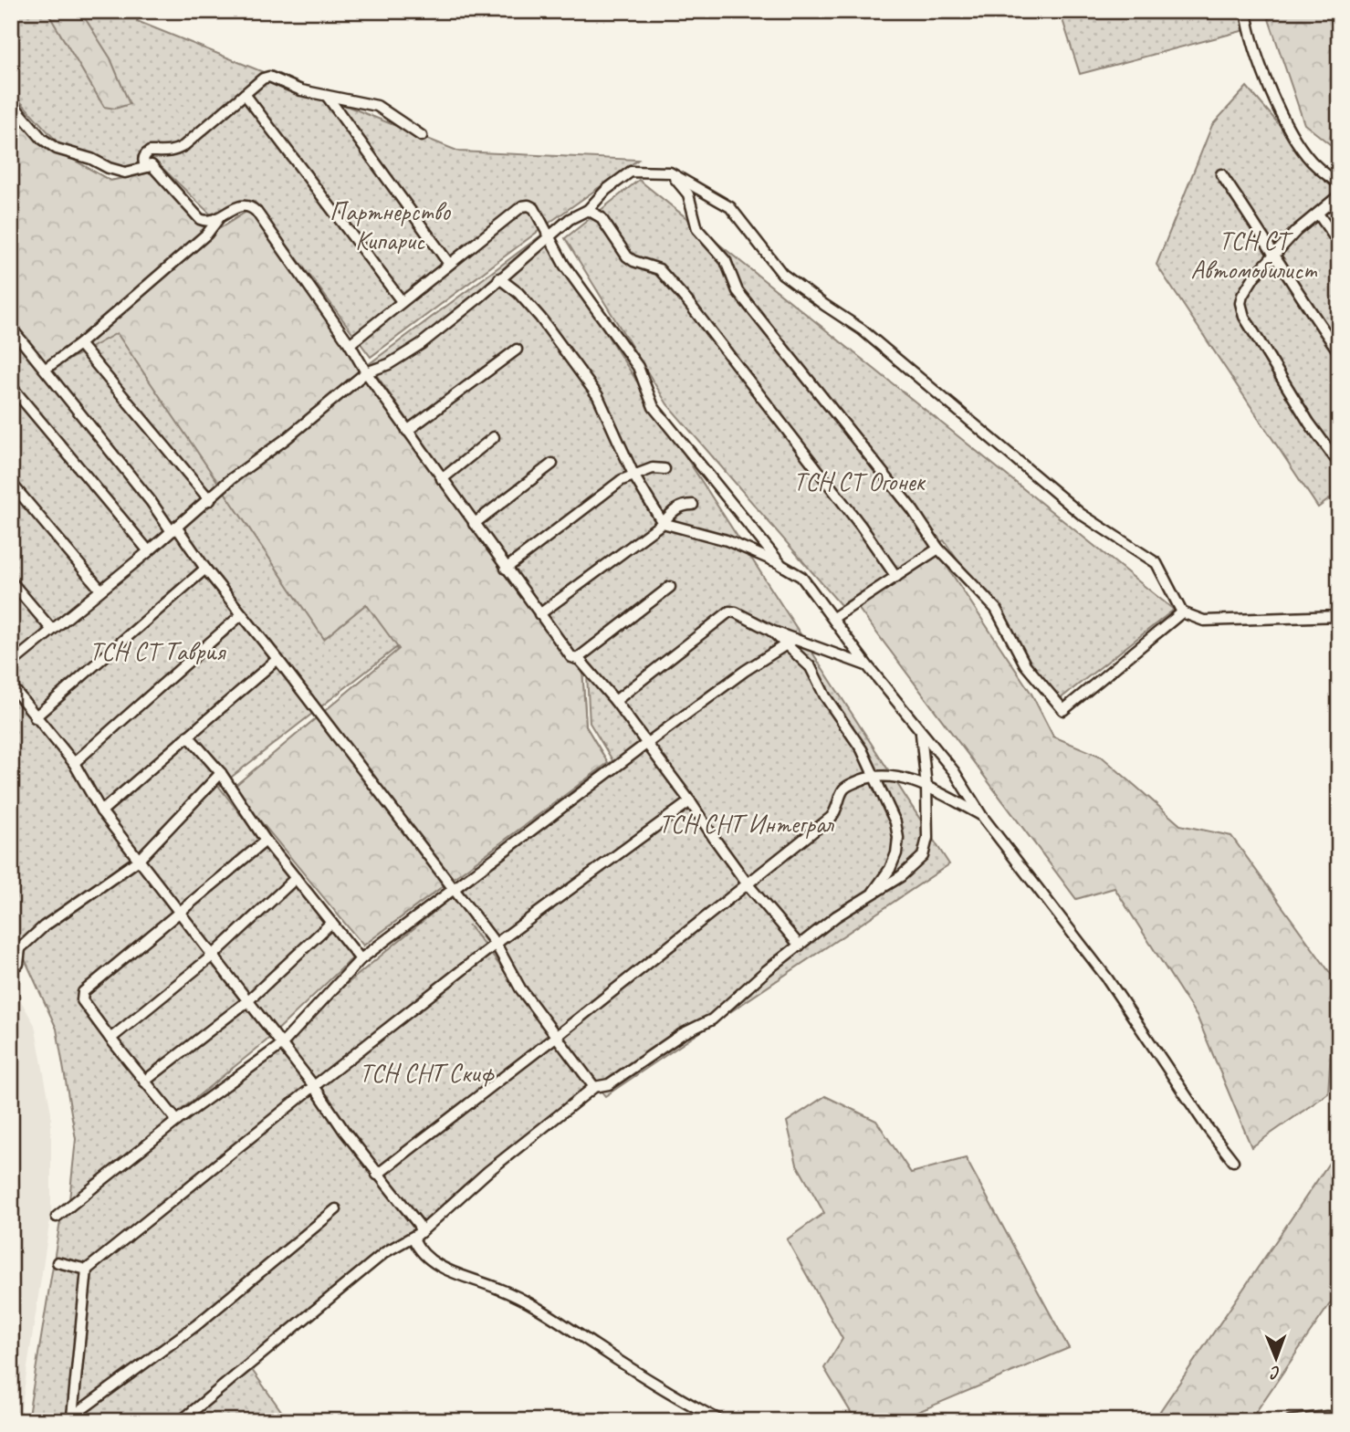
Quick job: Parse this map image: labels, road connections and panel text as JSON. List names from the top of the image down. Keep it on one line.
{"parks":["Партнерство Кипарис","ТСН СТ Автомобилист","ТСН СТ Огонек","ТСН СТ Таврия","ТСН СНТ Интеграл","ТСН СНТ Скиф"],"north":"bottom"}
